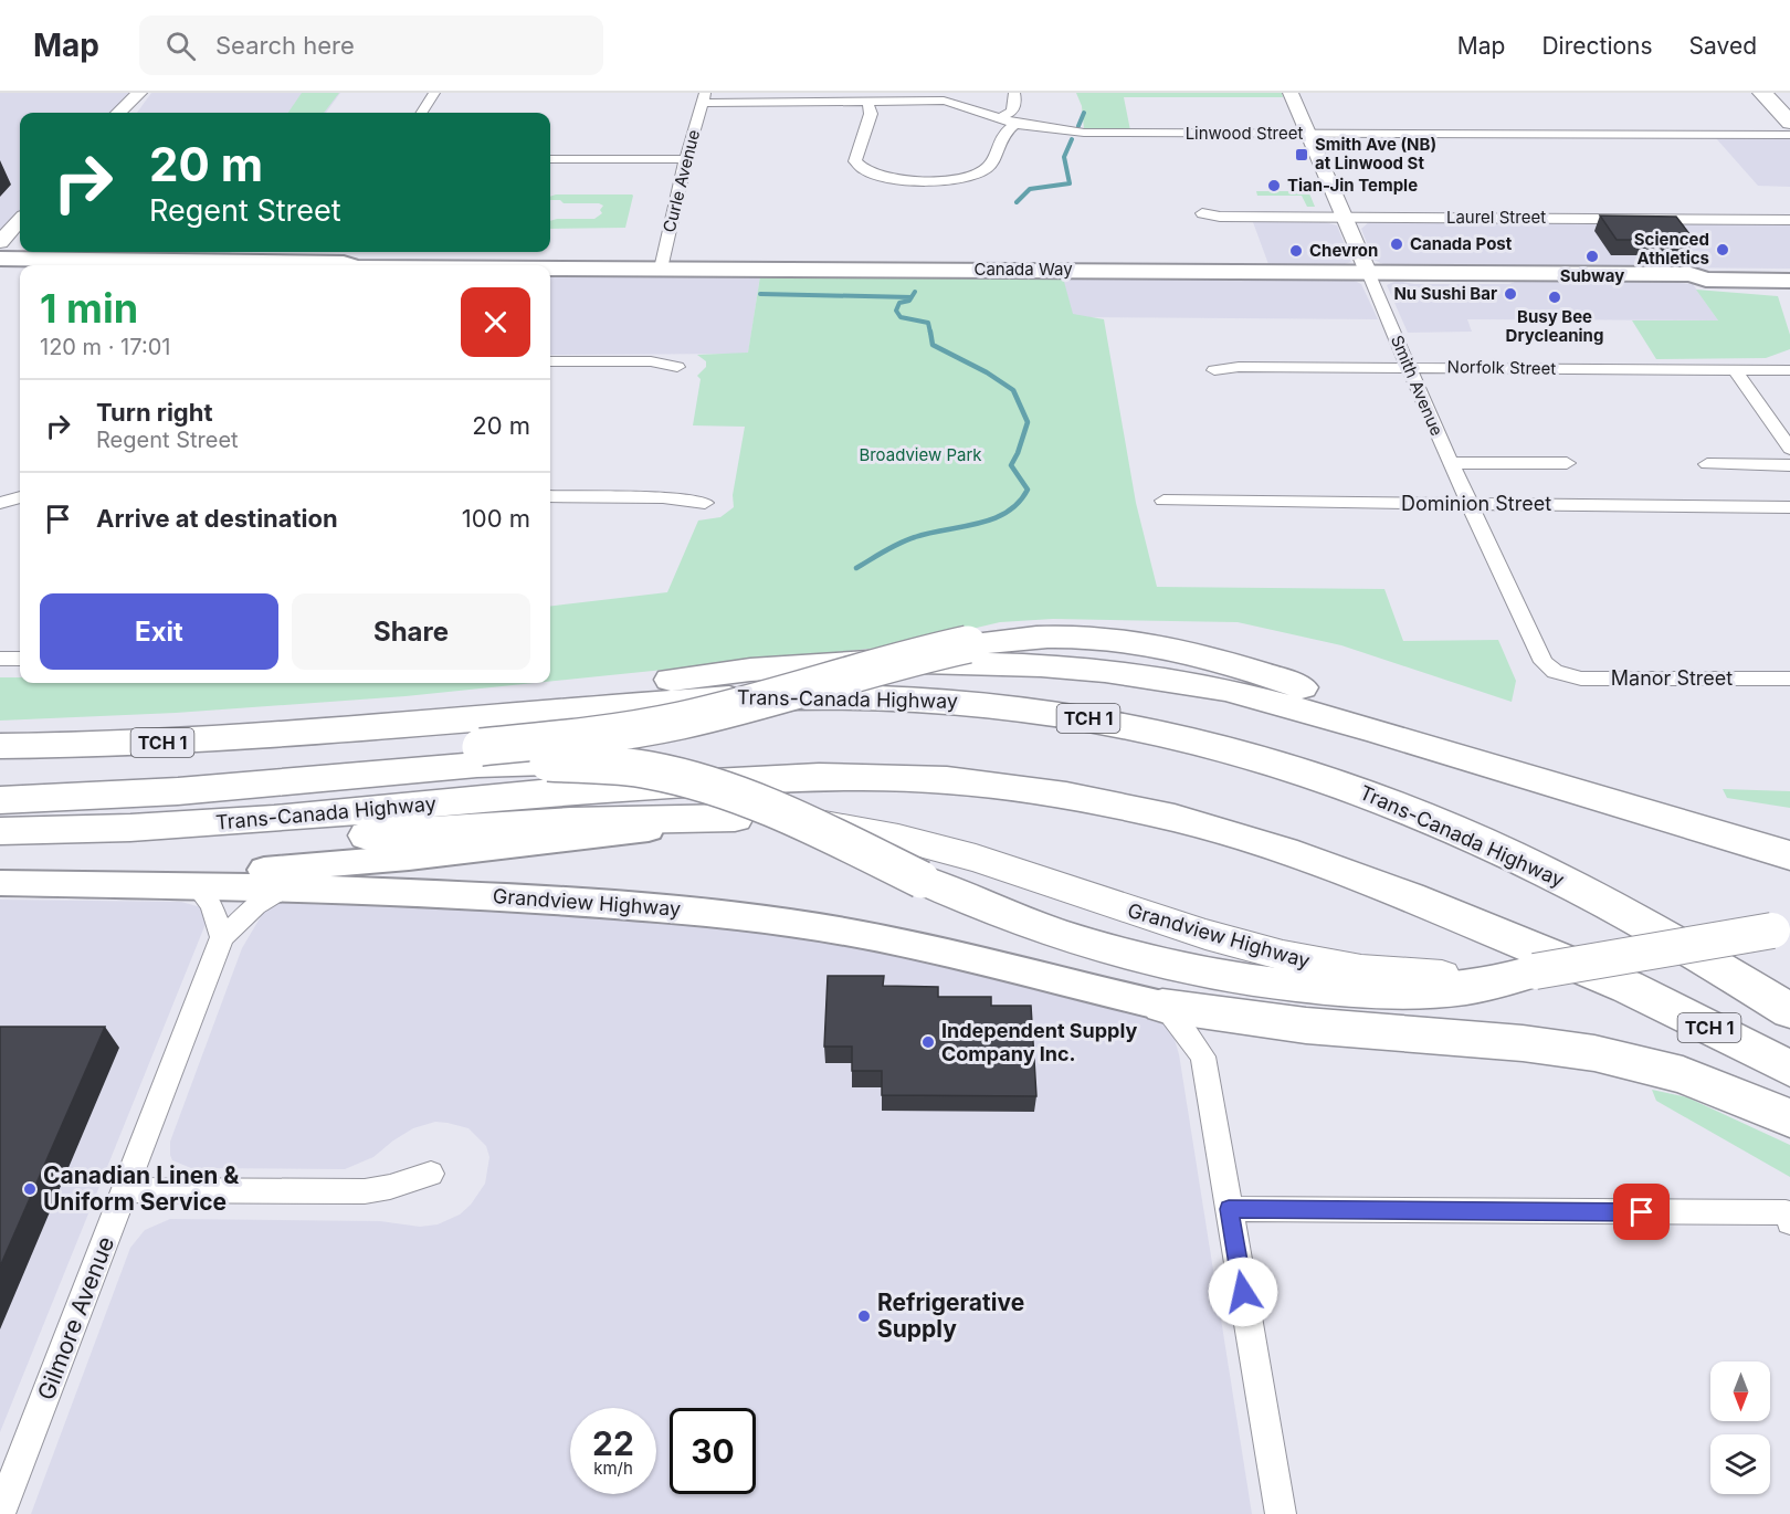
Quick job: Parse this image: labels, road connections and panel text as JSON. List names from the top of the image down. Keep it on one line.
{"streets":{"highway":["Trans-Canada Highway","TCH 1"],"main road":["Canada Way","Grandview Highway"],"street":["Linwood Street","Curle Avenue","Laurel Street","Norfolk Street","Smith Avenue","Dominion Street","Manor Street","Gilmore Avenue"]},"crossings":[["Linwood Street","Curle Avenue"],["Linwood Street","Smith Avenue"],["Curle Avenue","Canada Way"],["Laurel Street","Smith Avenue"],["Canada Way","Smith Avenue"],["Norfolk Street","Smith Avenue"],["Smith Avenue","Dominion Street"],["Smith Avenue","Manor Street"],["Grandview Highway","Gilmore Avenue"]],"parks":["Broadview Park"],"places":{"transit":["Smith Ave (NB) at Linwood St"],"other":["Tian-Jin Temple","Canada Post","Scienced Athletics","Chevron","Subway","Nu Sushi Bar","Busy Bee Drycleaning","Independent Supply Company Inc.","Canadian Linen & Uniform Service","Refrigerative Supply"]},"north":"bottom","page":{"header":"Map","search":"Search here","nav":["Map","Directions","Saved"],"turn":["20 m","Regent Street"],"heading":["1 min","120 m · 17:01"],"list":[{"name":"Turn right","note":"Regent Street","value":"20 m"},{"name":"Arrive at destination","value":"100 m"}],"buttons":["Exit","Share"],"speed":"22 km/h","limit":"30"}}
